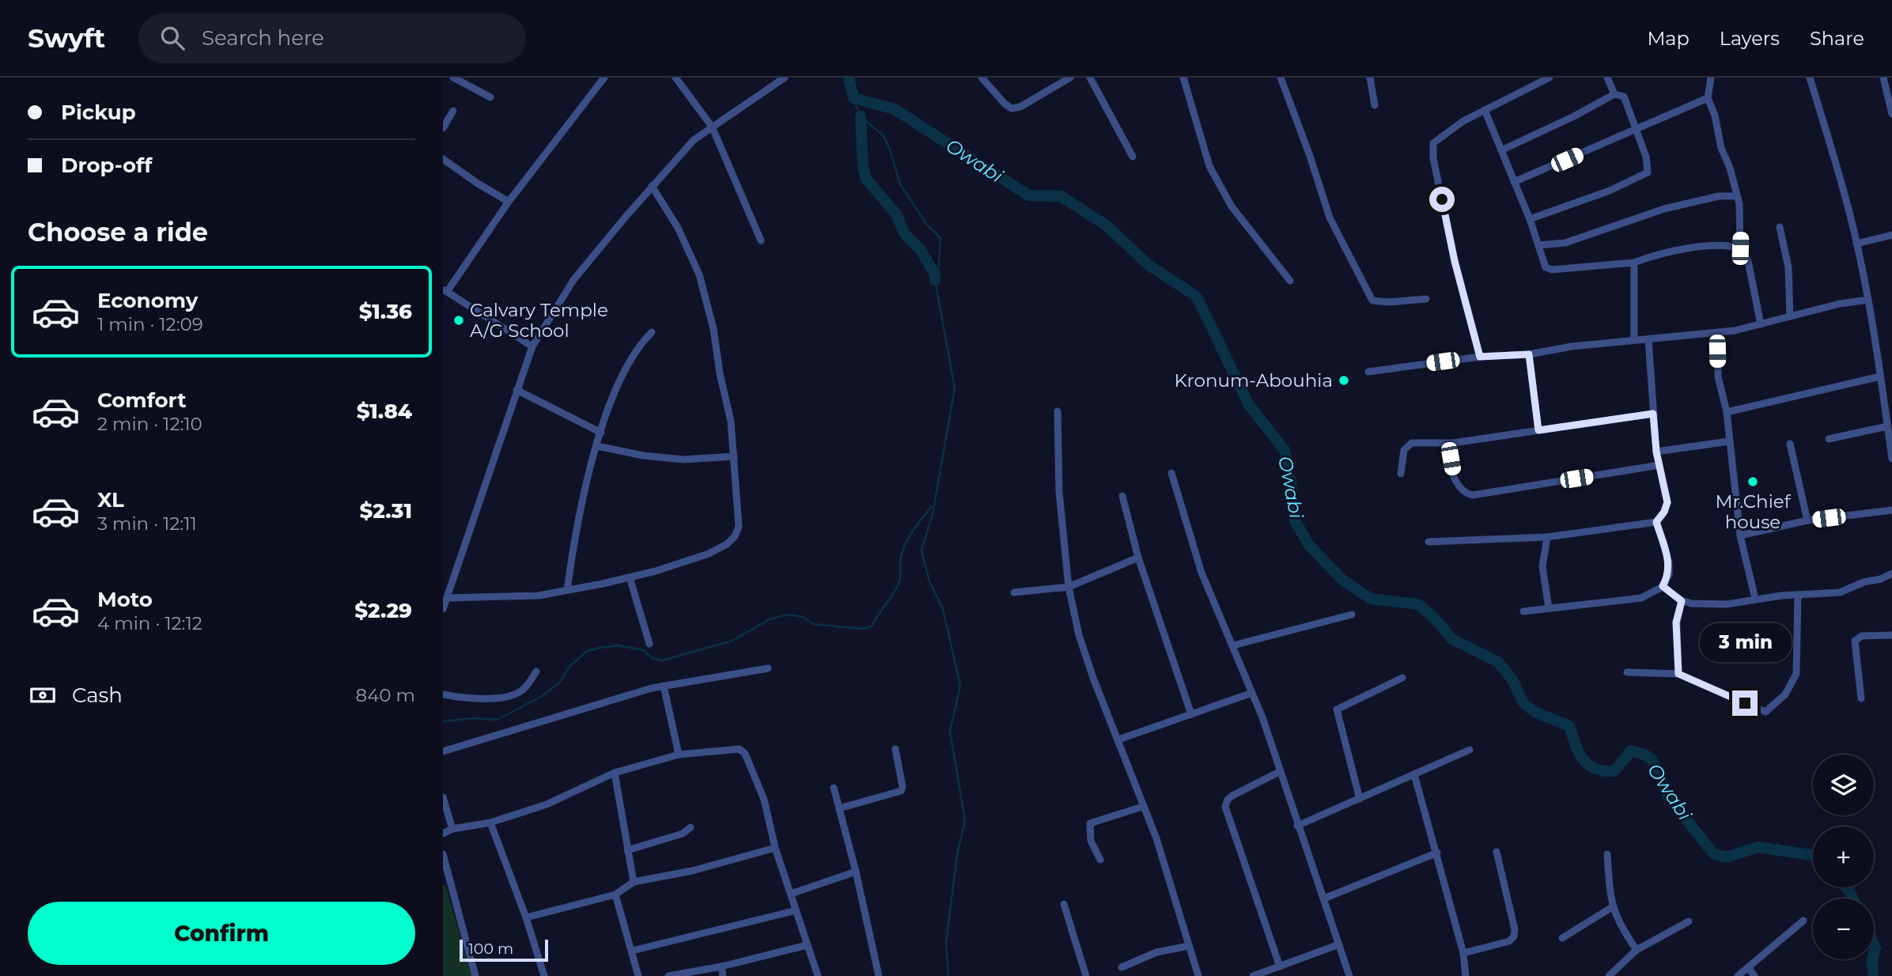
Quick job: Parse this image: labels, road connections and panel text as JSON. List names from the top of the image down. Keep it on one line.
{"water":["Owabi"],"places":["Calvary Temple A/G School","Kronum-Abouhia","Mr.Chief house"],"scale_bar":"100 m","page":{"header":"Swyft","search":"Search here","nav":["Map","Layers","Share"],"banner":["Pickup","Drop-off"],"heading":"Choose a ride","list":[{"name":"Economy","note":"1 min · 12:09","value":"$1.36"},{"name":"Comfort","note":"2 min · 12:10","value":"$1.84"},{"name":"XL","note":"3 min · 12:11","value":"$2.31"},{"name":"Moto","note":"4 min · 12:12","value":"$2.29"}],"bubble":"3 min","pay":["Cash","840 m"],"map_buttons":["+","−"],"buttons":"Confirm","scale":"100 m"}}
